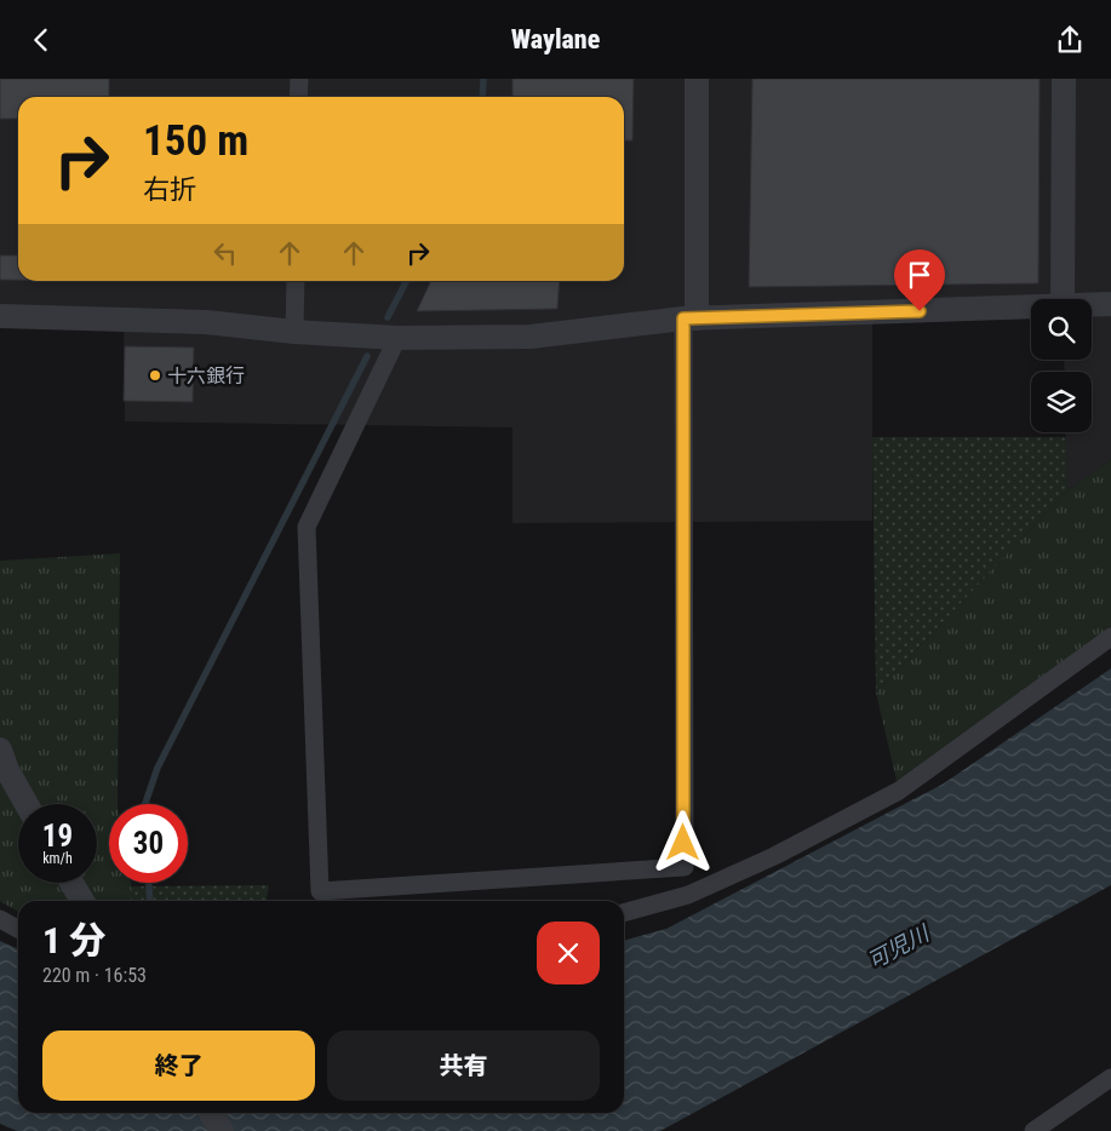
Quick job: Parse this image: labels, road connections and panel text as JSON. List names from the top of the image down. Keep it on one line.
{"water":["可児川"],"places":["十六銀行"],"page":{"header":"Waylane","turn":["150 m","右折"],"speed":"19 km/h","limit":"30","heading":["1 分","220 m · 16:53"],"buttons":["終了","共有"]}}
